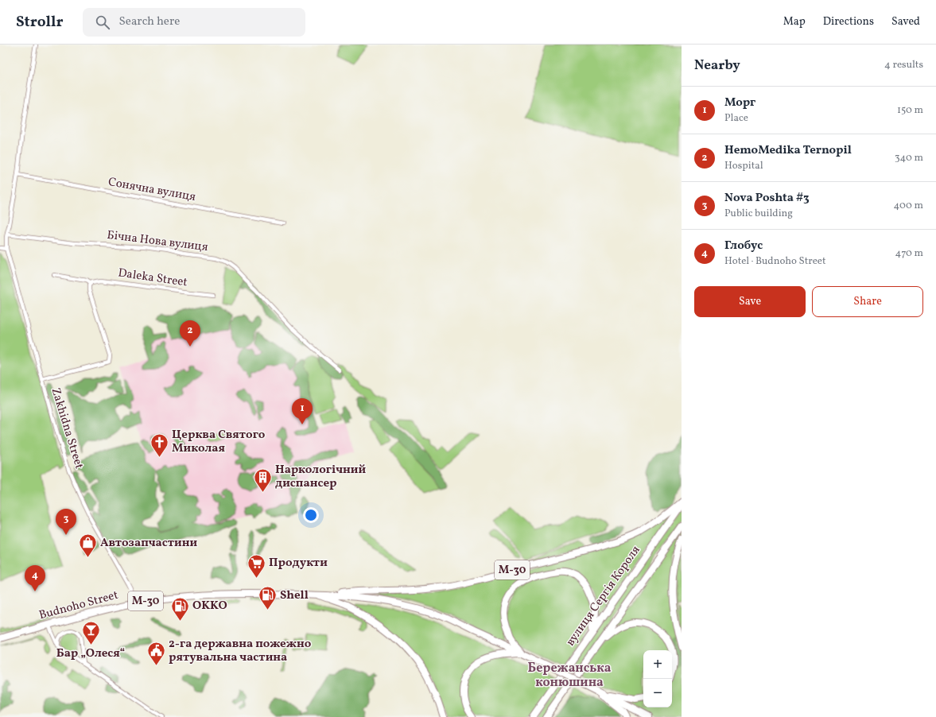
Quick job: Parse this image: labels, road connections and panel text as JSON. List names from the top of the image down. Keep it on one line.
{"streets":{"highway":["М-30","вулиця Сергія Короля","Budnoho Street"],"street":["Сонячна вулиця","Бічна Нова вулиця","Daleka Street","Zakhidna Street"]},"crossings":[["Сонячна вулиця","Zakhidna Street"],["Бічна Нова вулиця","Zakhidna Street"],["Zakhidna Street","Budnoho Street"],["М-30","Budnoho Street"]],"districts":["Бережанська конюшина"],"places":{"church":["Церква Святого Миколая"],"building":["Наркологічний диспансер"],"shop":["Автозапчастини"],"supermarket":["Продукти"],"fuel station":["Shell","OKKO"],"bar":["Бар „Олеся“"],"public building":["2-га державна пожежно рятувальна частина"]},"page":{"header":"Strollr","search":"Search here","nav":["Map","Directions","Saved"],"heading":["Nearby","4 results"],"list":[{"mark":"1","name":"Морг","note":"Place","value":"150 m"},{"mark":"2","name":"HemoMedika Ternopil","note":"Hospital","value":"340 m"},{"mark":"3","name":"Nova Poshta #3","note":"Public building","value":"400 m"},{"mark":"4","name":"Глобус","note":"Hotel · Budnoho Street","value":"470 m"}],"buttons":["Save","Share"],"pins":["2","1","3","4"],"map_buttons":["+","−"]}}
